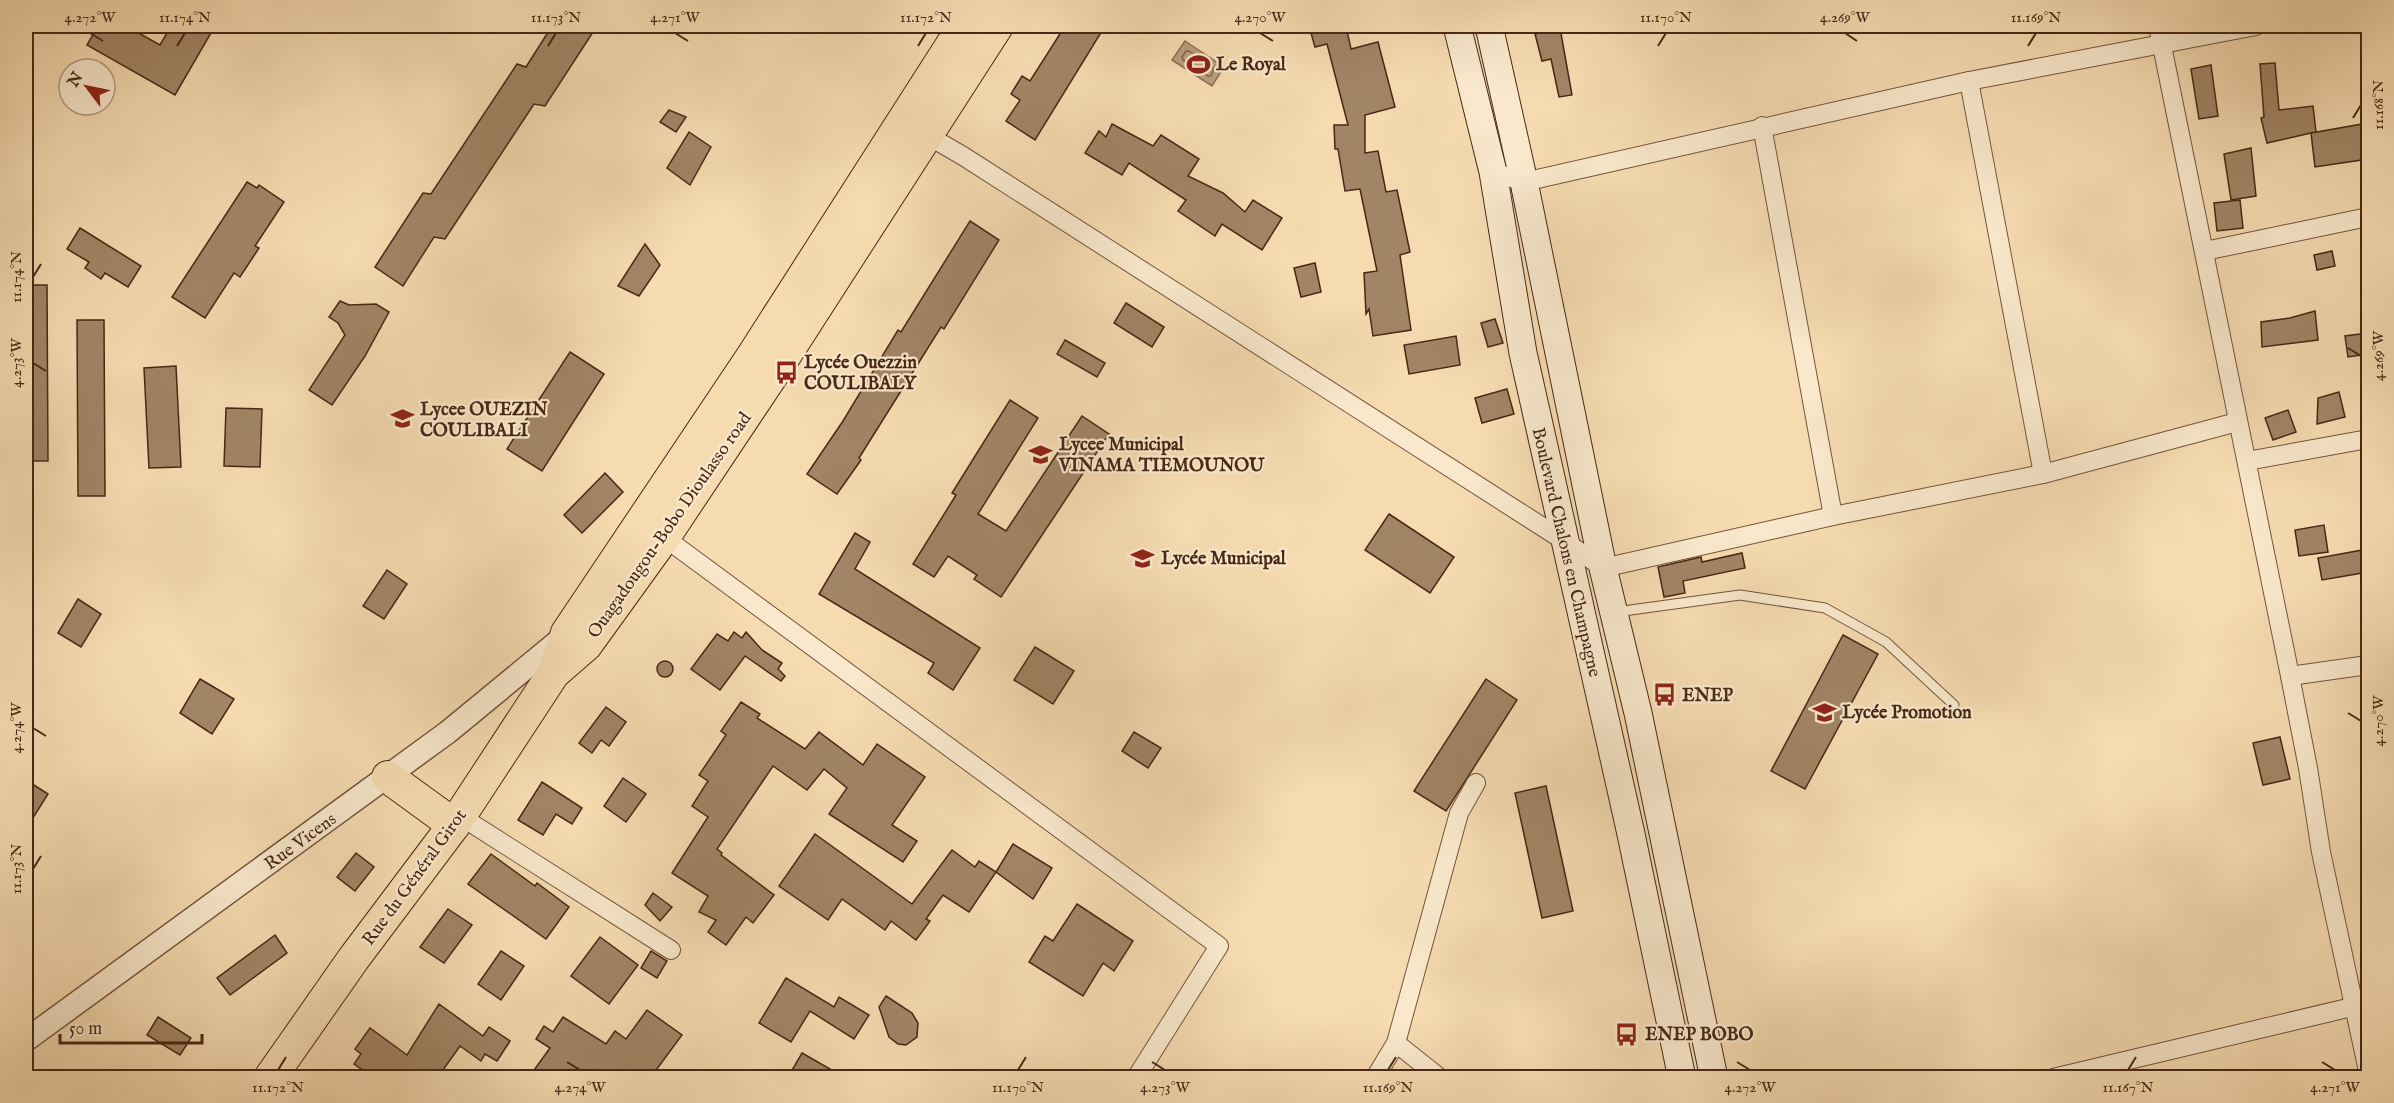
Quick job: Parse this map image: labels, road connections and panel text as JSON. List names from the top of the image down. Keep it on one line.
{"streets":{"highway":["Ouagadougou-Bobo Dioulasso road","Rue du Général Girot"],"main road":["Boulevard Chalons en Champagne"],"street":["Rue Vicens"]},"crossings":[["Ouagadougou-Bobo Dioulasso road","Rue Vicens"],["Ouagadougou-Bobo Dioulasso road","Rue du Général Girot"]],"places":{"sports":["Le Royal"],"bus stop":["Lycée Ouezzin COULIBALY","ENEP","ENEP BOBO"],"school or university":["Lycee OUEZIN COULIBALI","Lycee Municipal VINAMA TIEMOUNOU","Lycée Municipal","Lycée Promotion"]},"scale_bar":"50 m","north":"top left","coordinates":["4.272°W","11.174°N","11.173°N","4.271°W","11.172°N","4.270°W","11.170°N","4.269°W","11.169°N","11.168°N","4.273°W","4.274°W","11.167°N"]}
